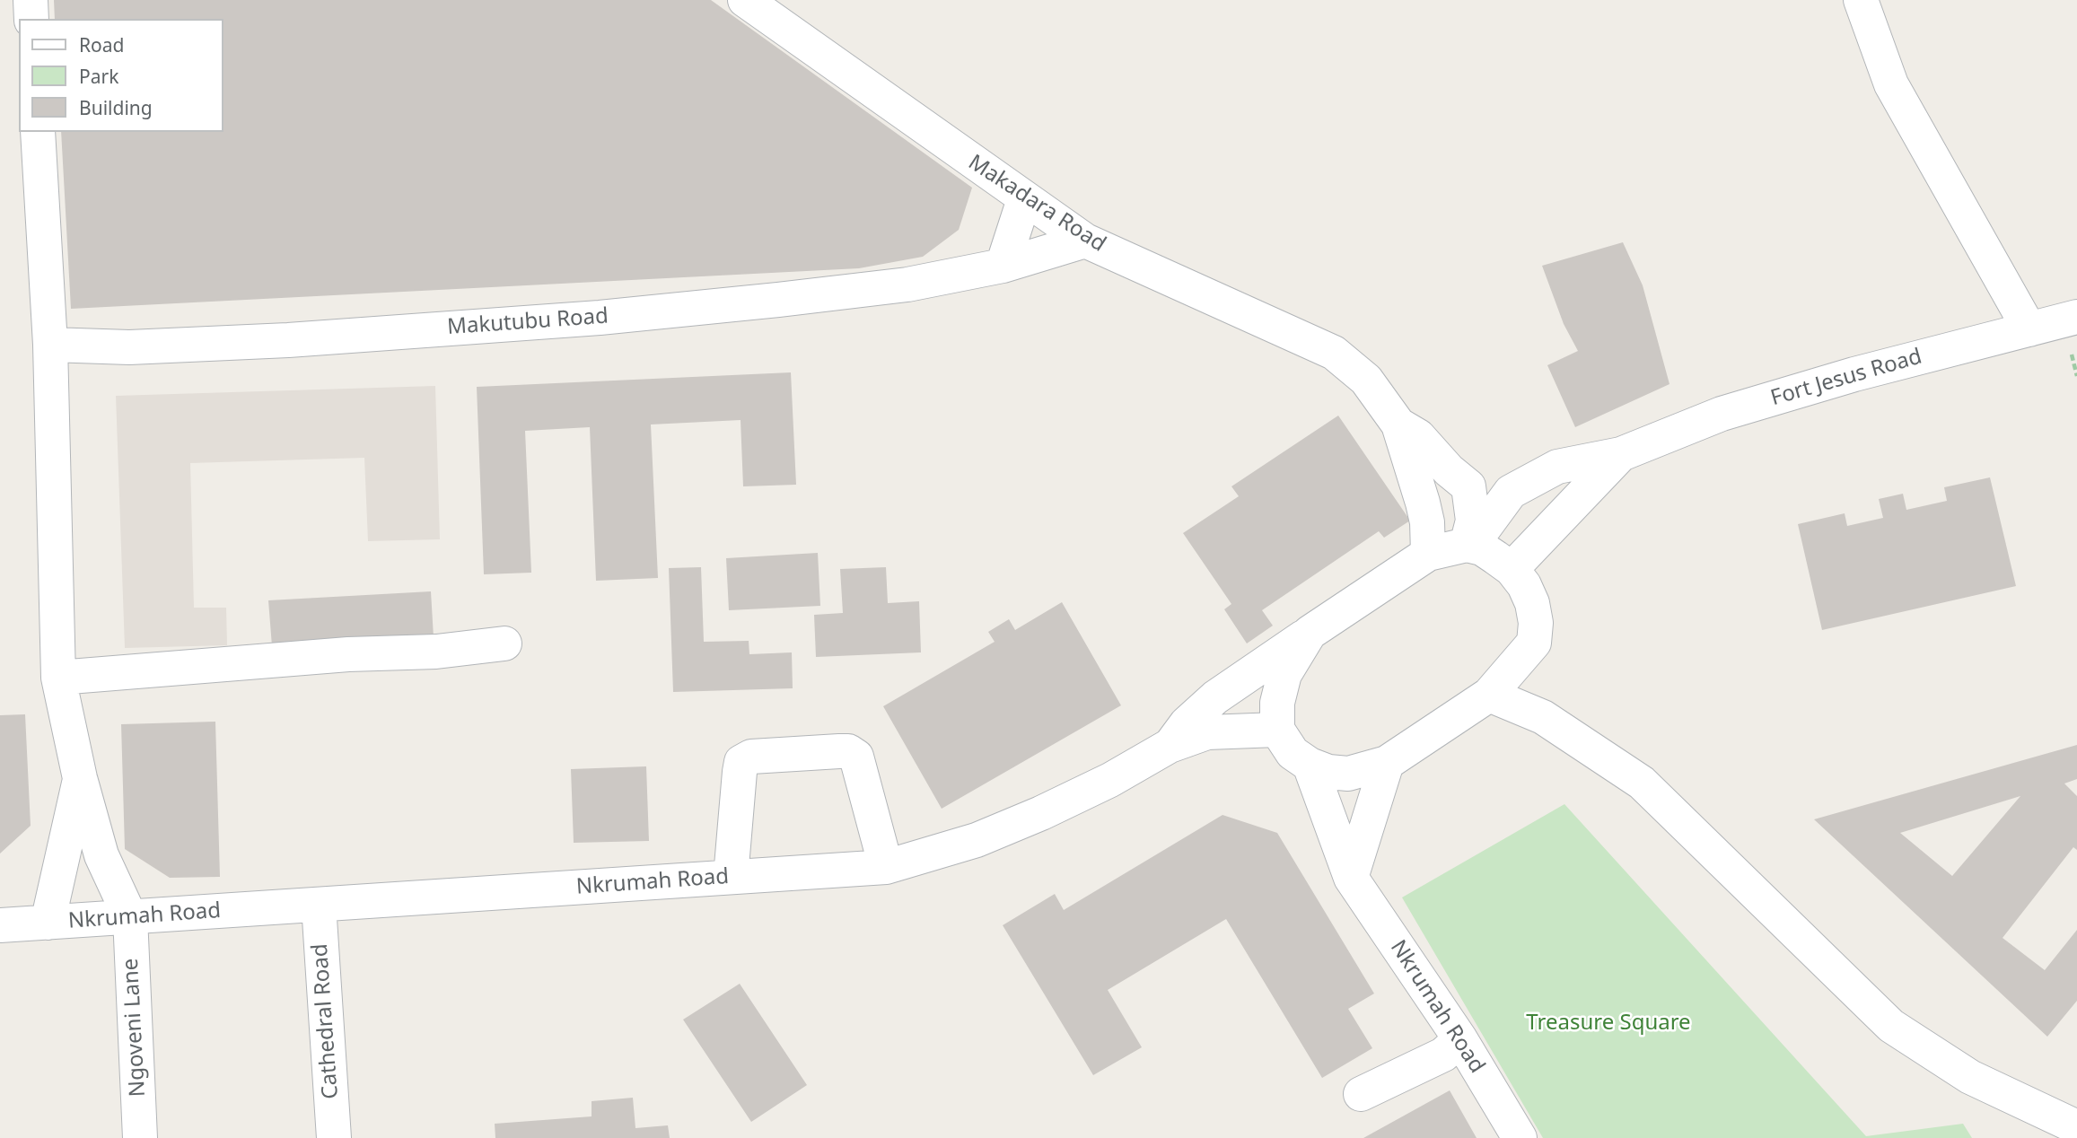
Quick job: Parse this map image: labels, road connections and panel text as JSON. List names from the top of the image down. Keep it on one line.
{"streets":{"street":["Makadara Road","Makutubu Road","Fort Jesus Road","Nkrumah Road","Cathedral Road","Ngoveni Lane"]},"crossings":[["Makadara Road","Makutubu Road"],["Makadara Road","Fort Jesus Road"],["Nkrumah Road","Cathedral Road"],["Nkrumah Road","Ngoveni Lane"]],"parks":["Treasure Square"],"legend":["Road","Park","Building"]}
